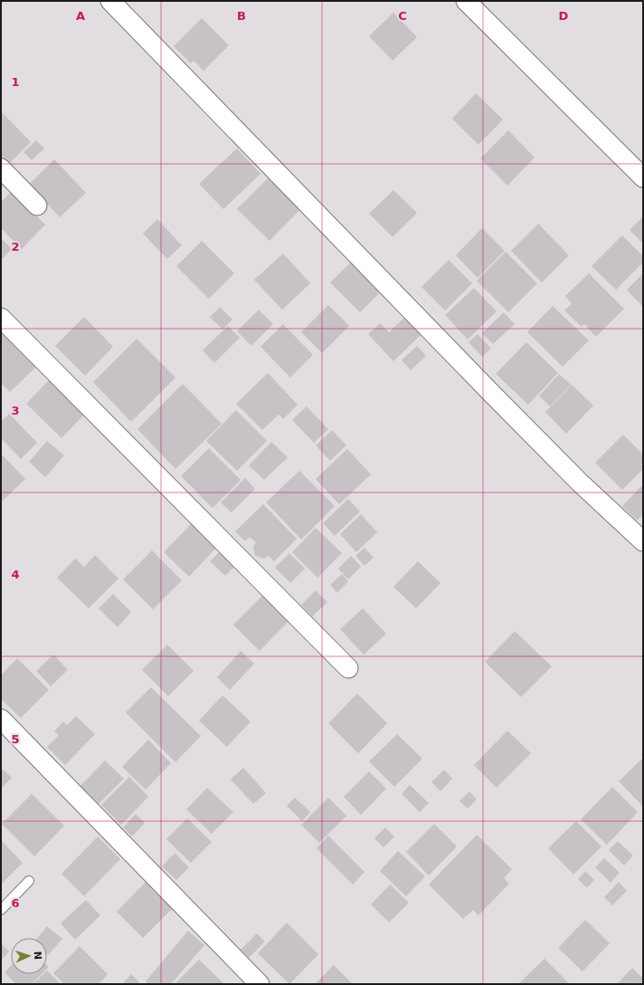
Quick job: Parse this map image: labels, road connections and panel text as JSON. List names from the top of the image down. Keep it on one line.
{"north":"right","grid":{"columns":["A","B","C","D"],"rows":["1","2","3","4","5","6"]}}
